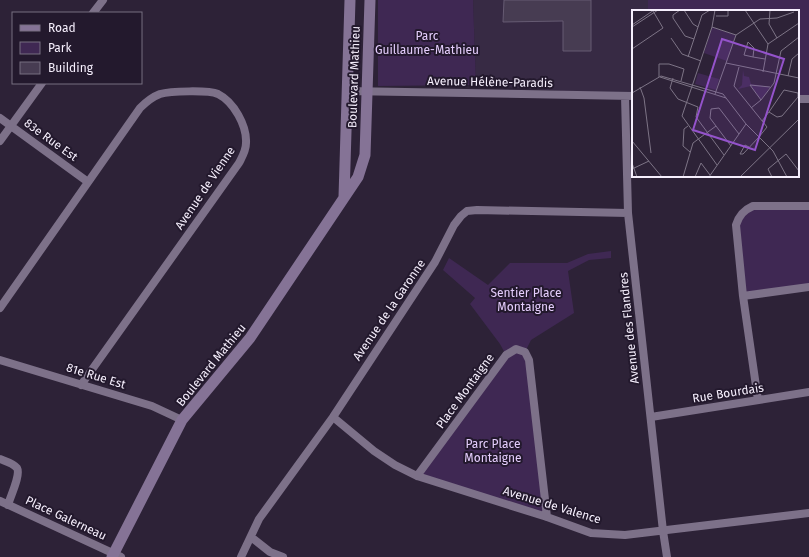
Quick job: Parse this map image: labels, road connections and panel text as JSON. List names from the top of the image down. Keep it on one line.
{"streets":{"street":["Boulevard Mathieu","Avenue Hélène-Paradis","83e Rue Est","Avenue de Vienne","Avenue de la Garonne","Avenue des Flandres","81e Rue Est","Place Montaigne","Rue Bourdais","Avenue de Valence","Place Galerneau"]},"crossings":[["Boulevard Mathieu","Avenue Hélène-Paradis"],["Boulevard Mathieu","81e Rue Est"],["Boulevard Mathieu","Place Galerneau"],["Avenue Hélène-Paradis","Avenue des Flandres"],["83e Rue Est","Avenue de Vienne"],["Avenue de Vienne","81e Rue Est"],["Avenue de la Garonne","Avenue des Flandres"],["Avenue de la Garonne","Avenue de Valence"],["Avenue des Flandres","Rue Bourdais"],["Avenue des Flandres","Avenue de Valence"],["Place Montaigne","Avenue de Valence"]],"parks":["Parc Guillaume-Mathieu","Sentier Place Montaigne","Parc Place Montaigne"],"legend":["Road","Park","Building"]}
